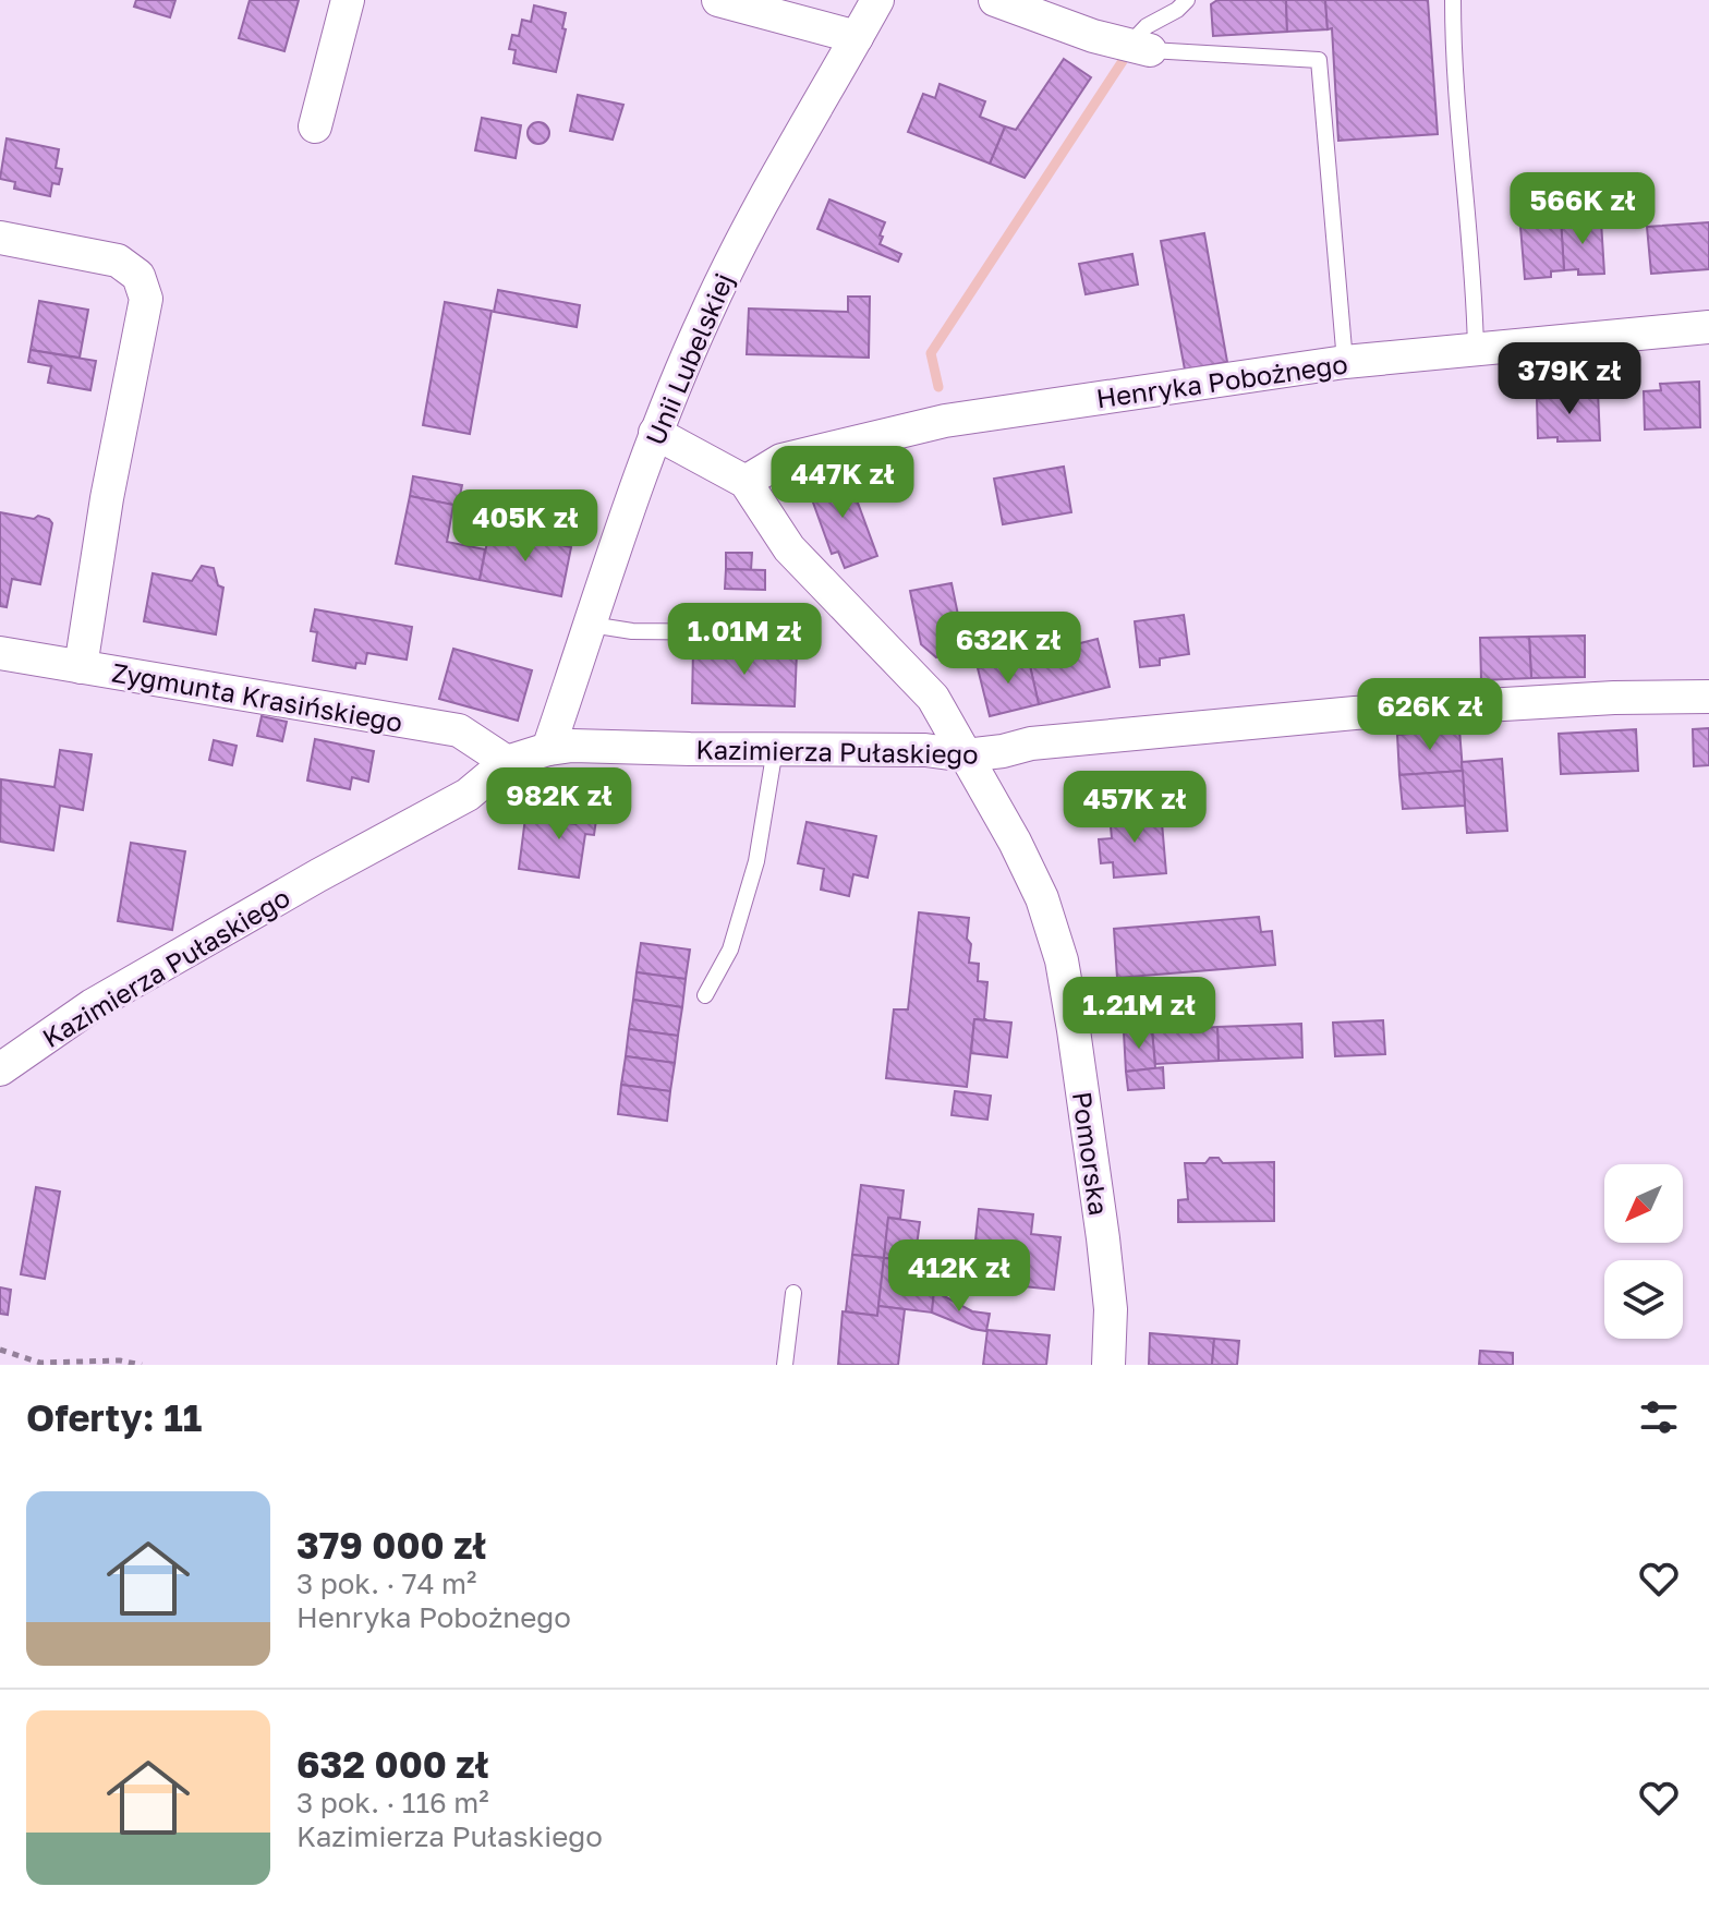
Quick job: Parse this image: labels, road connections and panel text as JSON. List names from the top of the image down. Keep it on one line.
{"streets":{"street":["Unii Lubelskiej","Henryka Pobożnego","Zygmunta Krasińskiego","Kazimierza Pułaskiego","Pomorska"]},"crossings":[["Unii Lubelskiej","Kazimierza Pułaskiego"],["Henryka Pobożnego","Pomorska"],["Zygmunta Krasińskiego","Kazimierza Pułaskiego"],["Kazimierza Pułaskiego","Pomorska"]],"north":"bottom left","page":{"price":["566K zł","379K zł","447K zł","405K zł","1.01M zł","632K zł","626K zł","982K zł","457K zł","1.21M zł","412K zł"],"heading":"Oferty: 11","list":[{"name":"379 000 zł","note":"3 pok. · 74 m² · Henryka Pobożnego"},{"name":"632 000 zł","note":"3 pok. · 116 m² · Kazimierza Pułaskiego"}]}}
